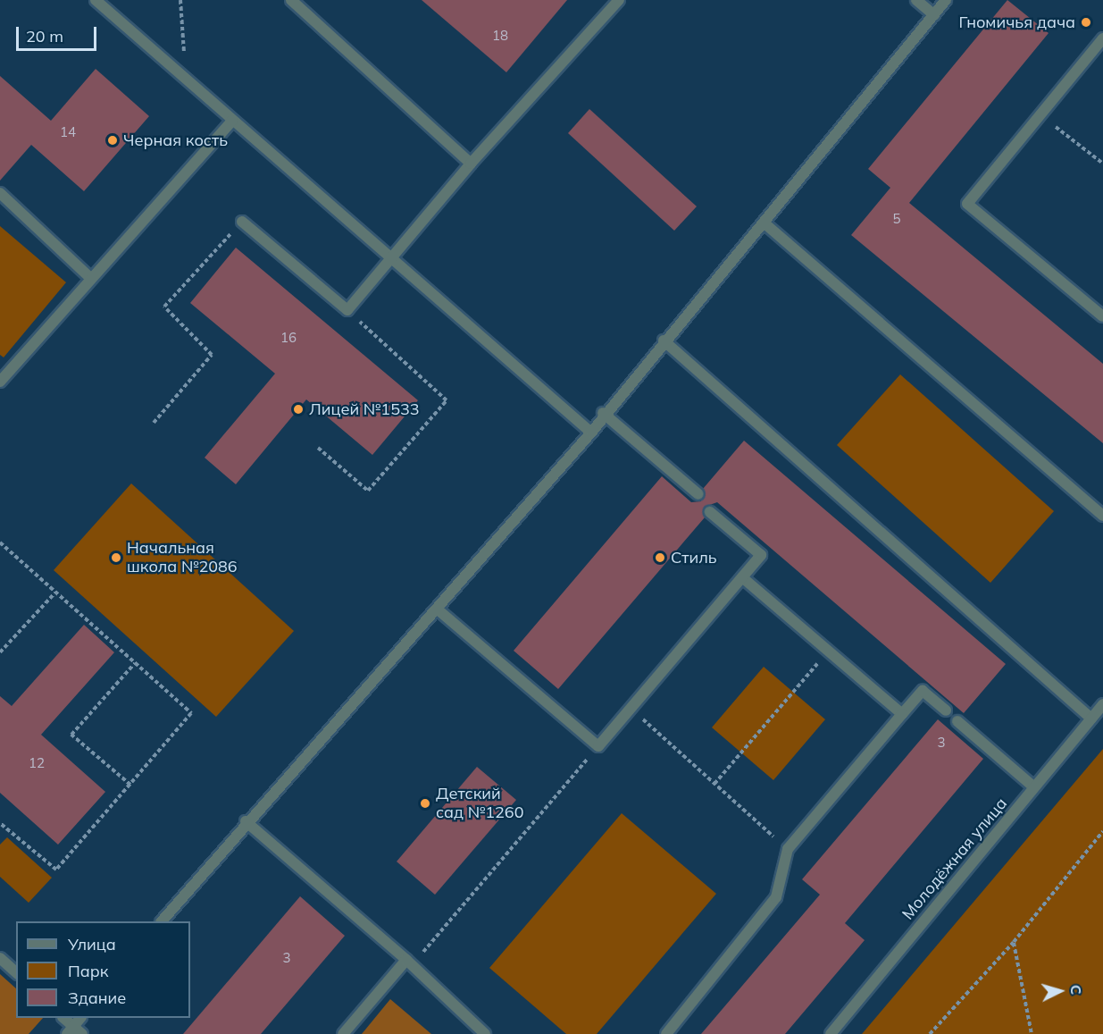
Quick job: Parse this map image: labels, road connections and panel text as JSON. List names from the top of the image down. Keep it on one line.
{"streets":{"street":["Молодёжная улица"]},"places":["Гномичья дача","Черная кость","Лицей №1533","Начальная школа №2086","Стиль","Детский сад №1260"],"house_numbers":["18","14","5","16","3","12","3"],"legend":["Улица","Парк","Здание"],"scale_bar":"20 m","north":"right"}
